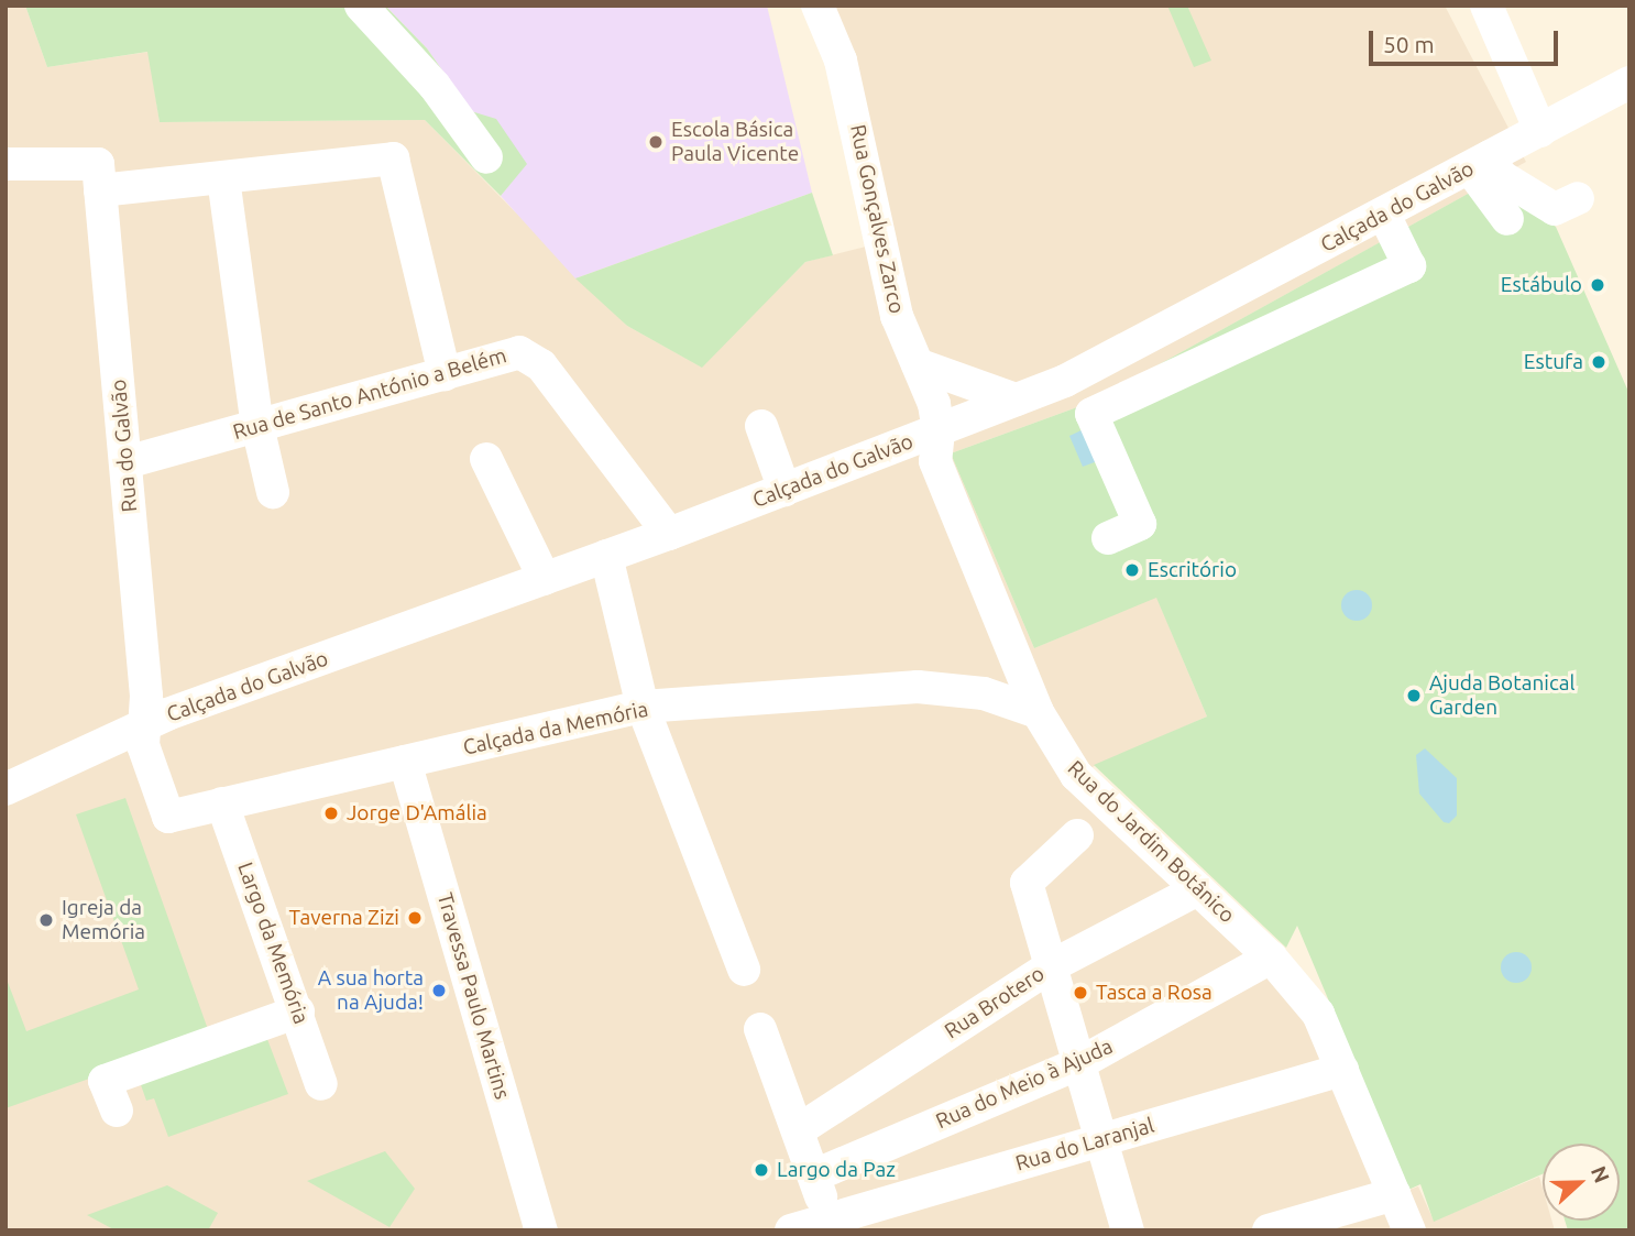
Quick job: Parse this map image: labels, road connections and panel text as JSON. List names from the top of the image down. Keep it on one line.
{"streets":{"street":["Calçada do Galvão","Rua Gonçalves Zarco","Rua de Santo António a Belém","Rua do Galvão","Calçada da Memória","Rua do Jardim Botânico","Largo da Memória","Travessa Paulo Martins","Rua Brotero","Rua do Meio à Ajuda","Rua do Laranjal"]},"crossings":[["Calçada do Galvão","Rua Gonçalves Zarco"],["Calçada do Galvão","Rua de Santo António a Belém"],["Calçada do Galvão","Rua do Galvão"],["Calçada do Galvão","Rua do Jardim Botânico"],["Rua Gonçalves Zarco","Rua do Jardim Botânico"],["Rua de Santo António a Belém","Rua do Galvão"],["Rua do Galvão","Calçada da Memória"],["Calçada da Memória","Rua do Jardim Botânico"],["Calçada da Memória","Largo da Memória"],["Calçada da Memória","Travessa Paulo Martins"],["Rua do Jardim Botânico","Rua Brotero"],["Rua do Jardim Botânico","Rua do Meio à Ajuda"],["Rua do Jardim Botânico","Rua do Laranjal"]],"places":["Escola Básica Paula Vicente","Estábulo","Estufa","Escritório","Ajuda Botanical Garden","Jorge D'Amália","Taverna Zizi","Igreja da Memória","A sua horta na Ajuda!","Tasca a Rosa","Largo da Paz"],"scale_bar":"50 m","north":"right"}
